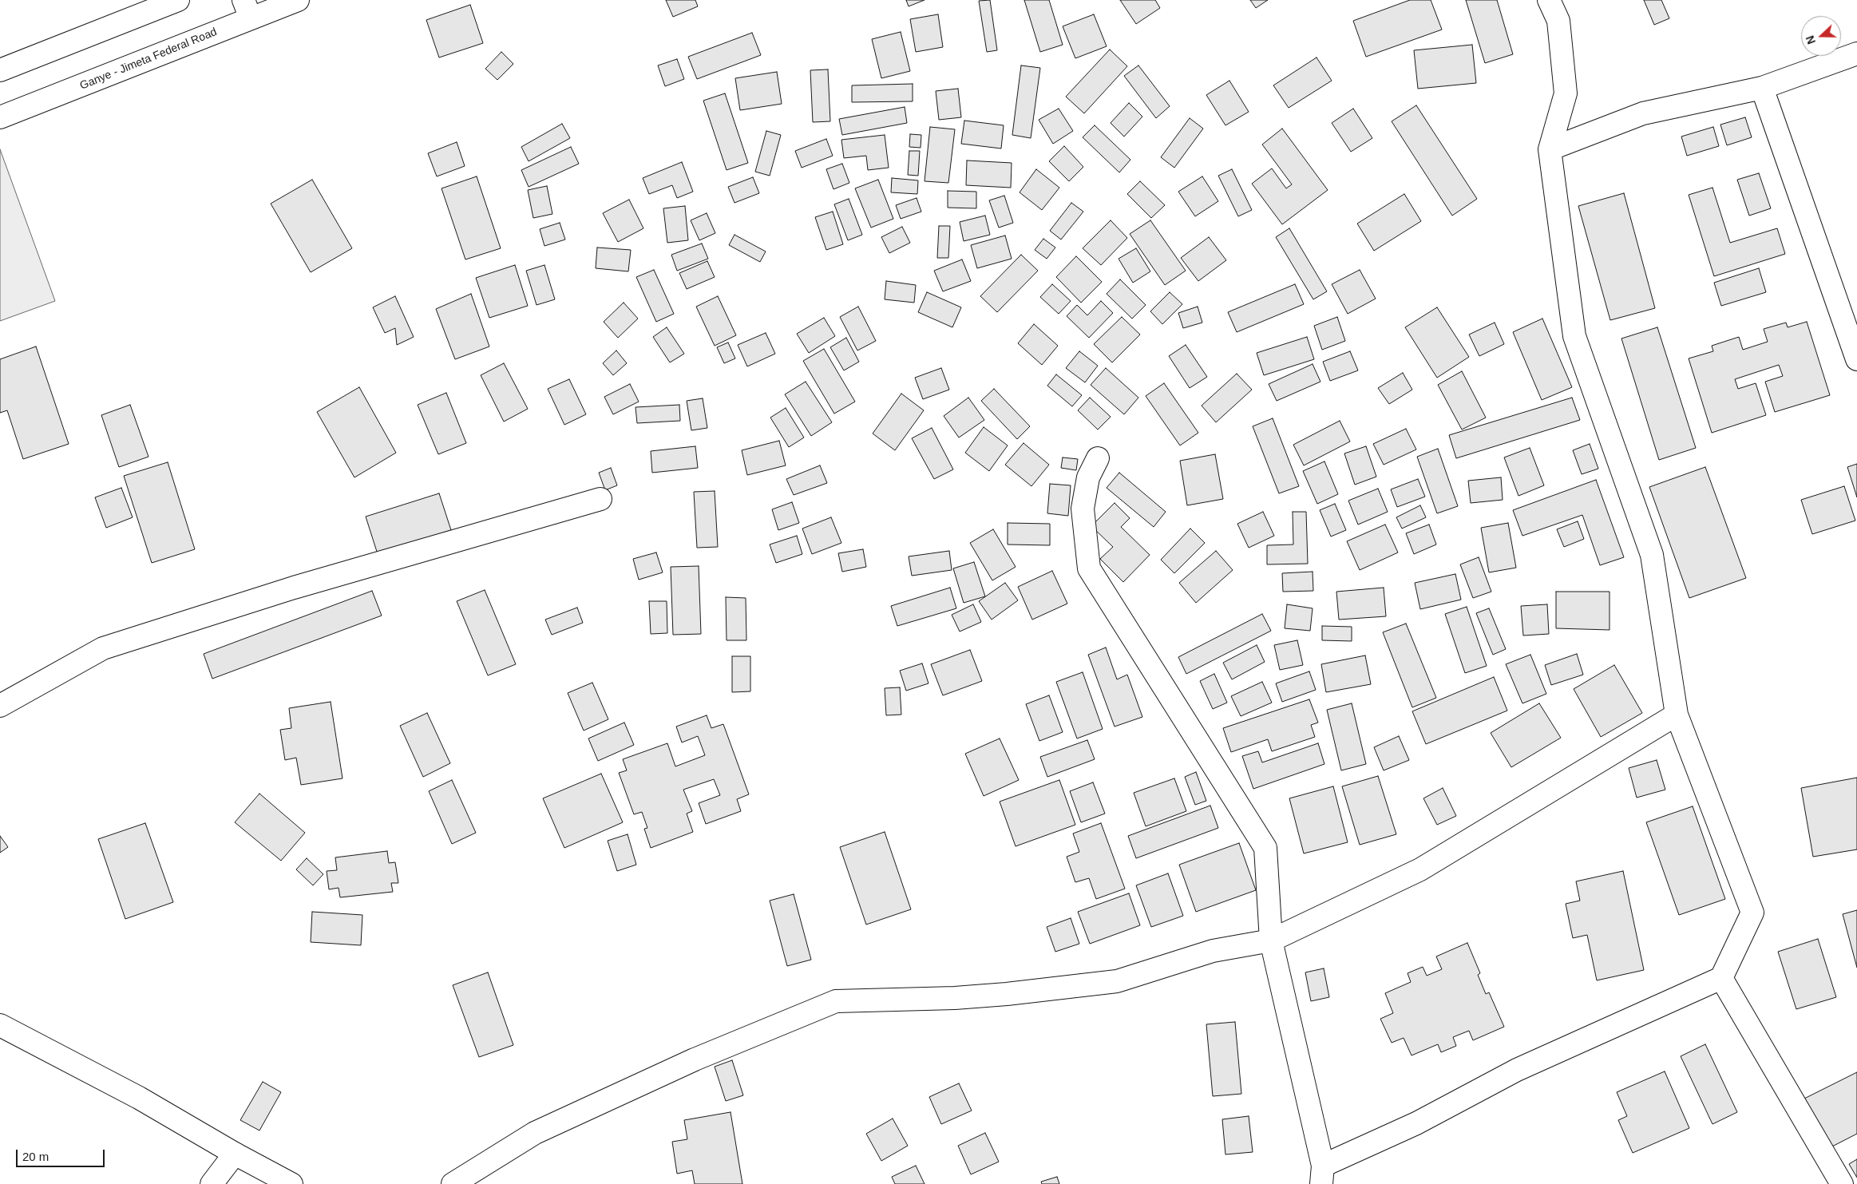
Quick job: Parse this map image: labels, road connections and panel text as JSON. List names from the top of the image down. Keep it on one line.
{"streets":{"street":["Ganye - Jimeta Federal Road"]},"scale_bar":"20 m","north":"left"}
